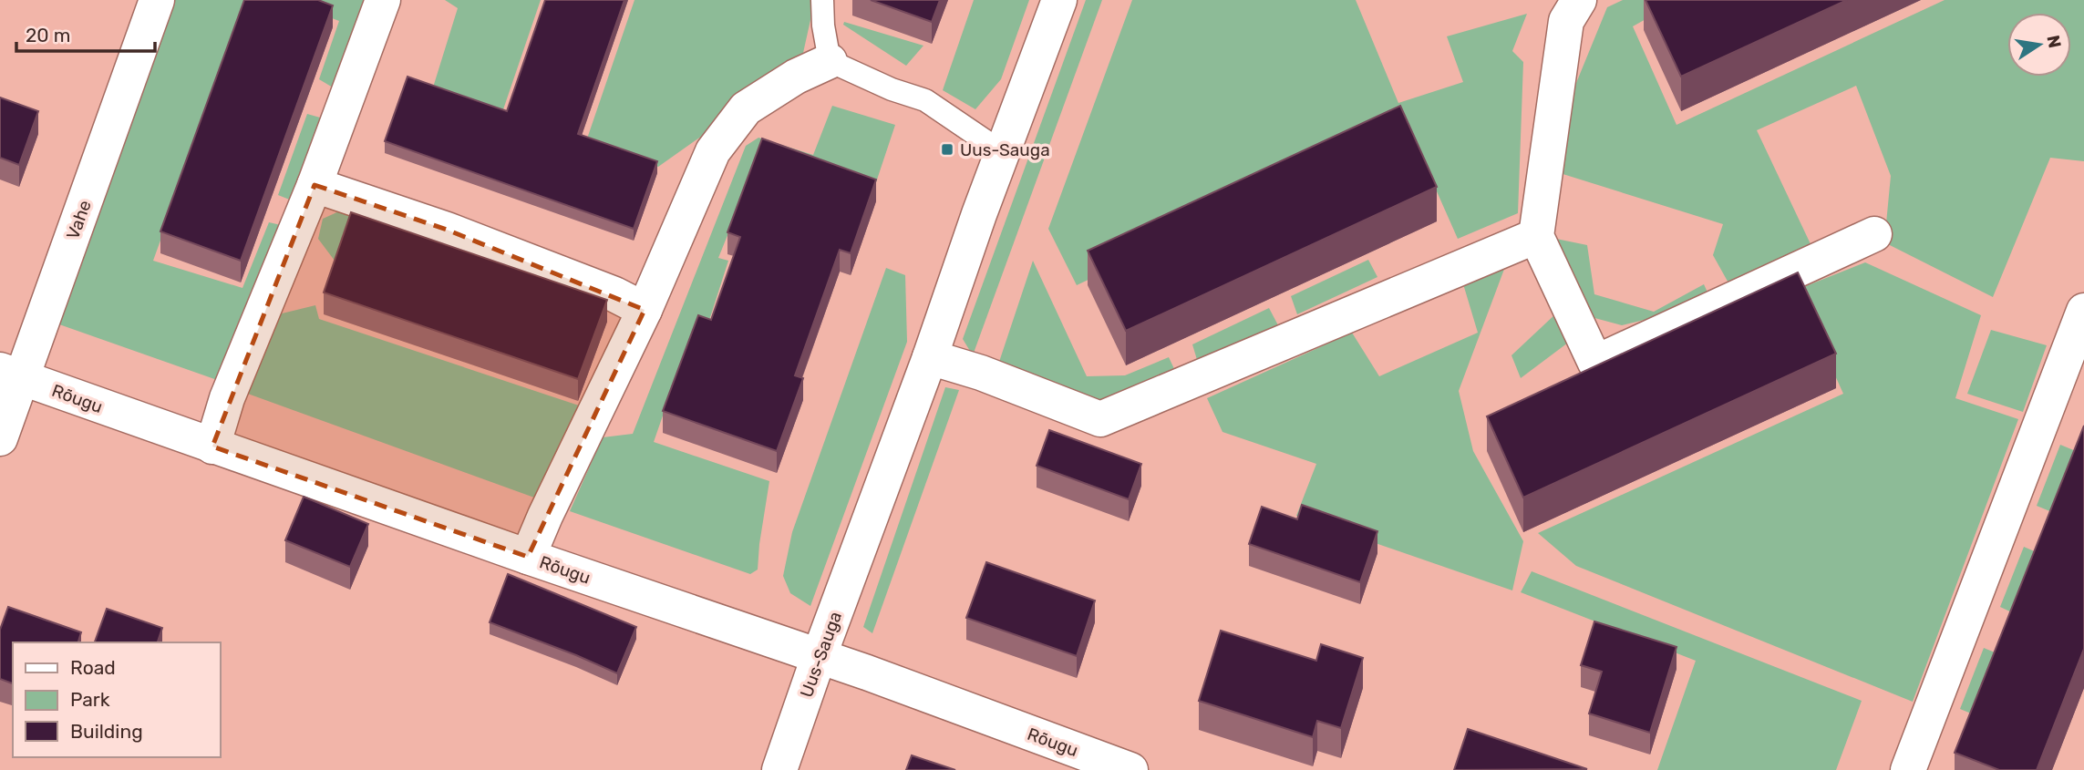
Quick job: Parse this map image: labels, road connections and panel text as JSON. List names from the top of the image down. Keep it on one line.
{"streets":{"street":["Vahe","Rõugu","Uus-Sauga"]},"crossings":[["Vahe","Rõugu"],["Rõugu","Uus-Sauga"]],"places":{"transit":["Uus-Sauga"]},"legend":["Road","Park","Building"],"scale_bar":"20 m","north":"right"}
